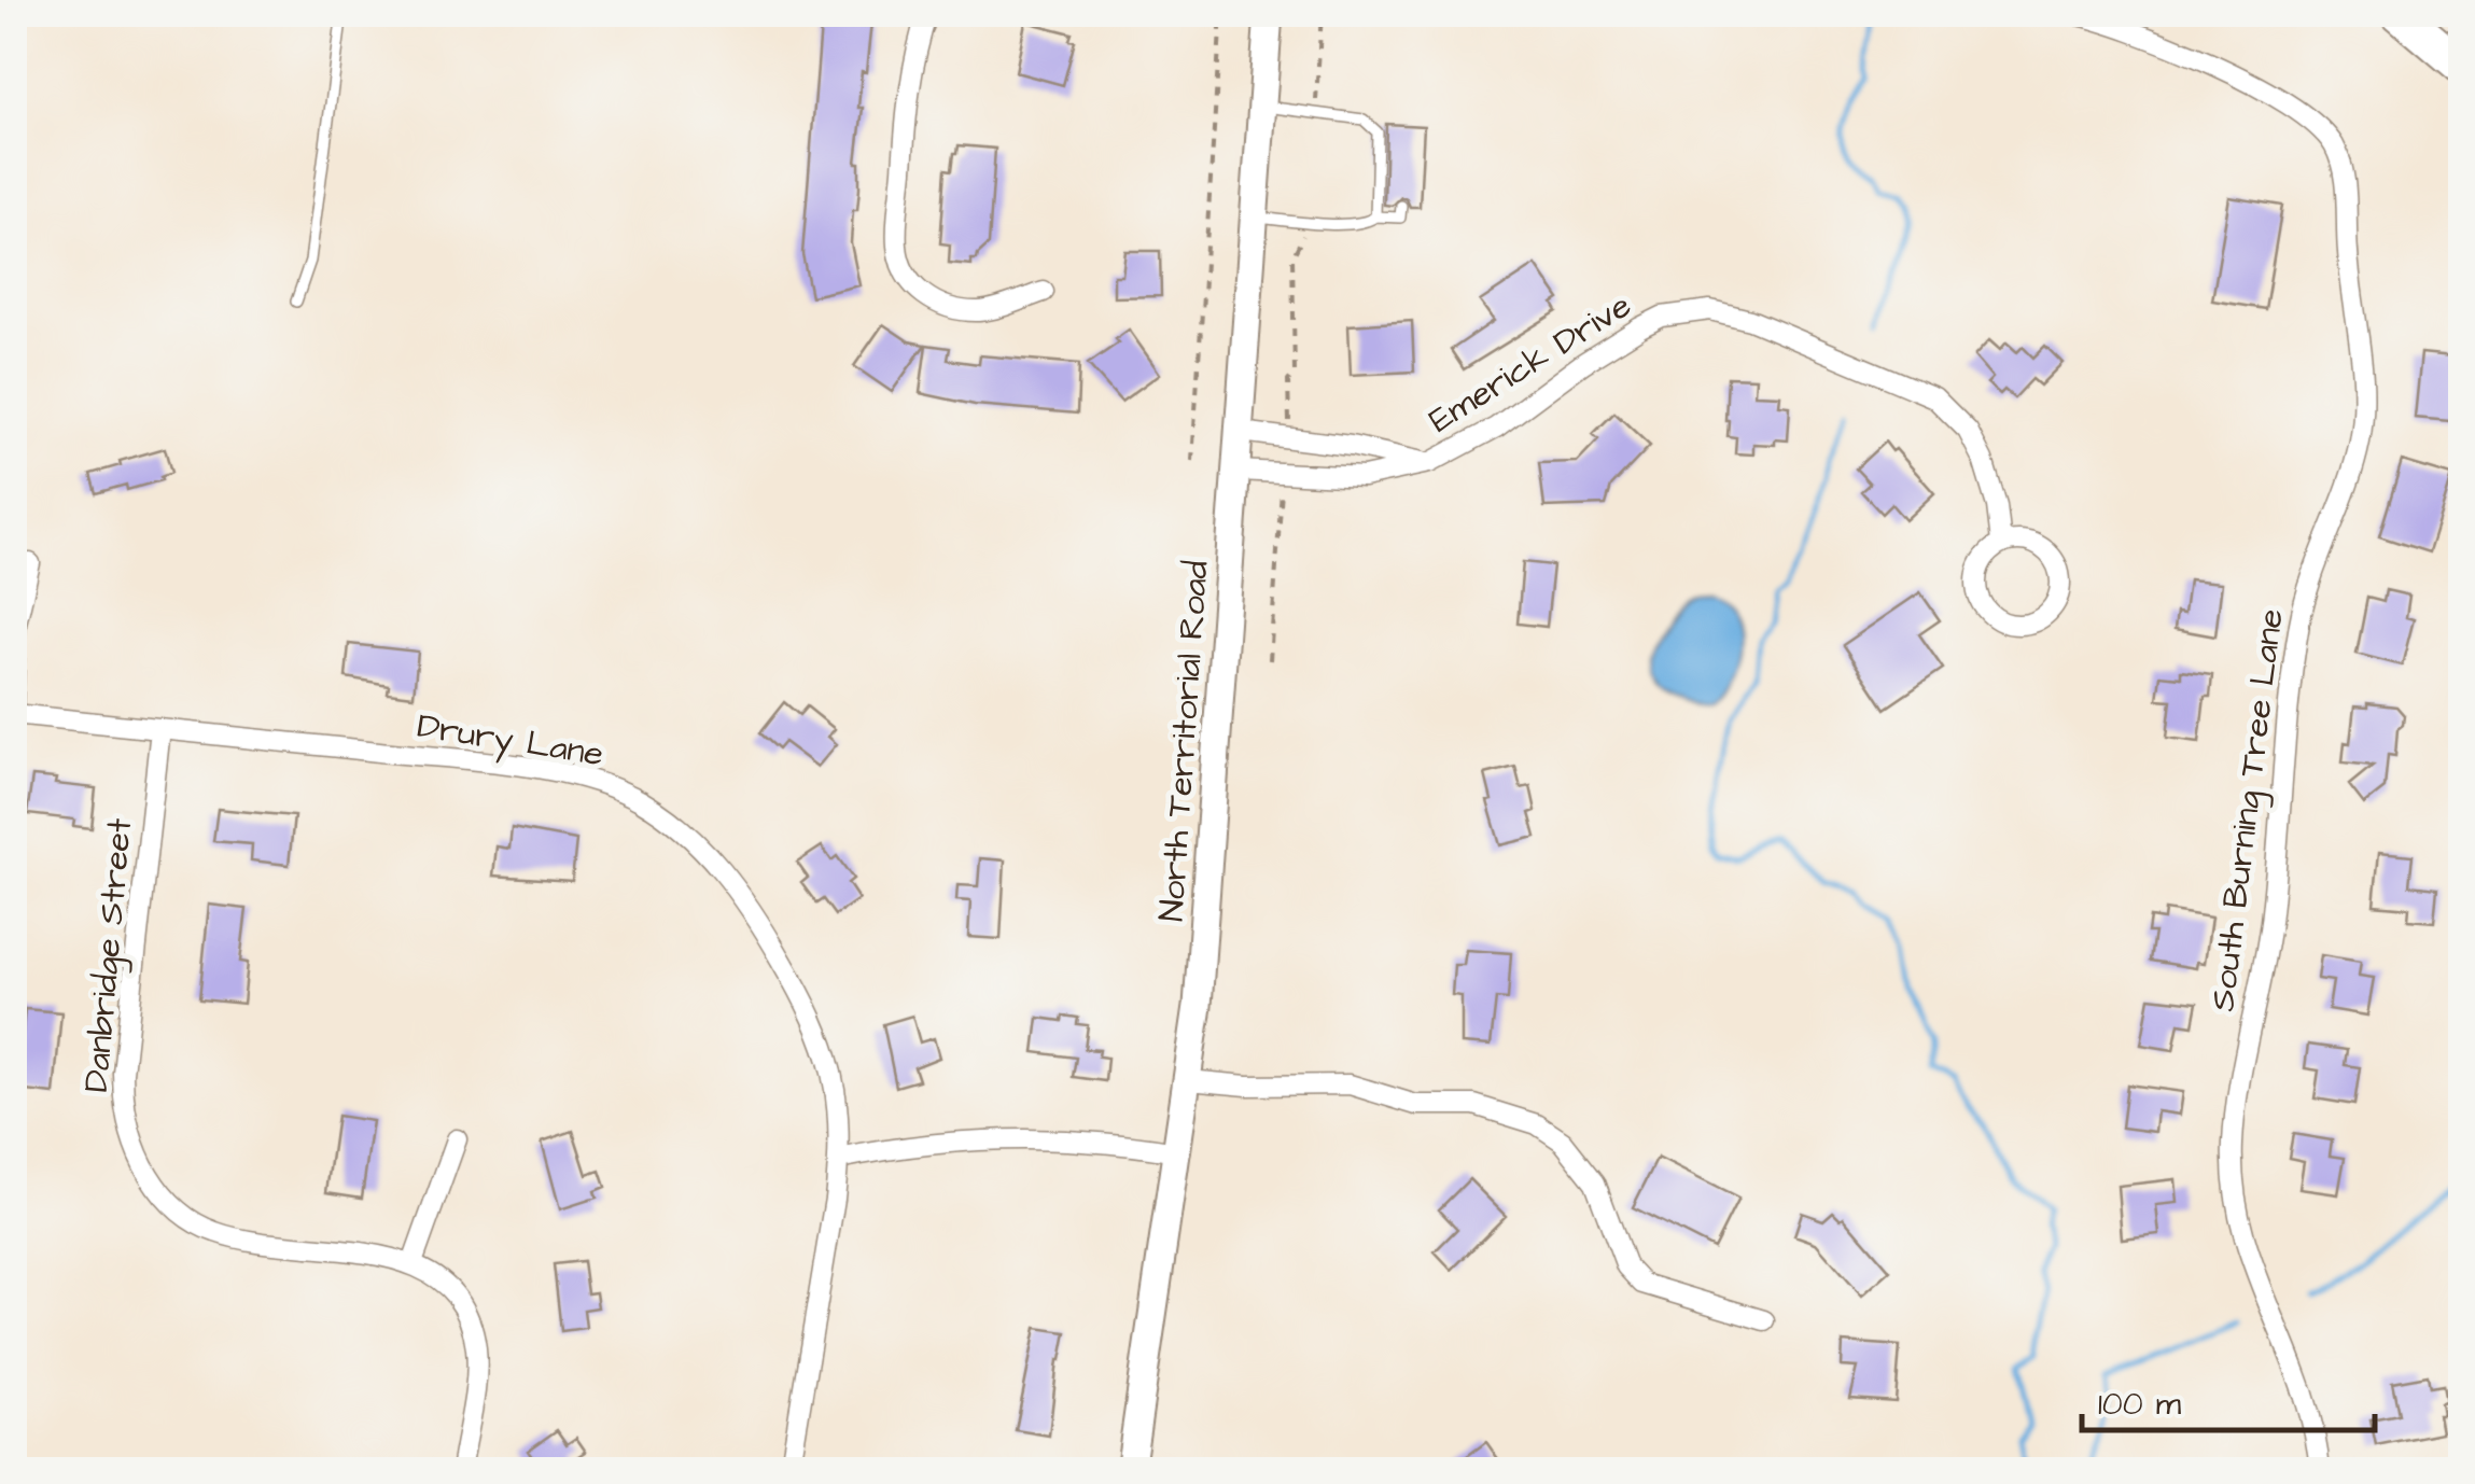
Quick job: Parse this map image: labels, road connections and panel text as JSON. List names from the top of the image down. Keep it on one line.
{"streets":{"main road":["North Territorial Road"],"street":["Emerick Drive","Drury Lane","South Burning Tree Lane","Danbridge Street"]},"crossings":[["Emerick Drive","North Territorial Road"],["Drury Lane","Danbridge Street"]],"scale_bar":"100 m"}
